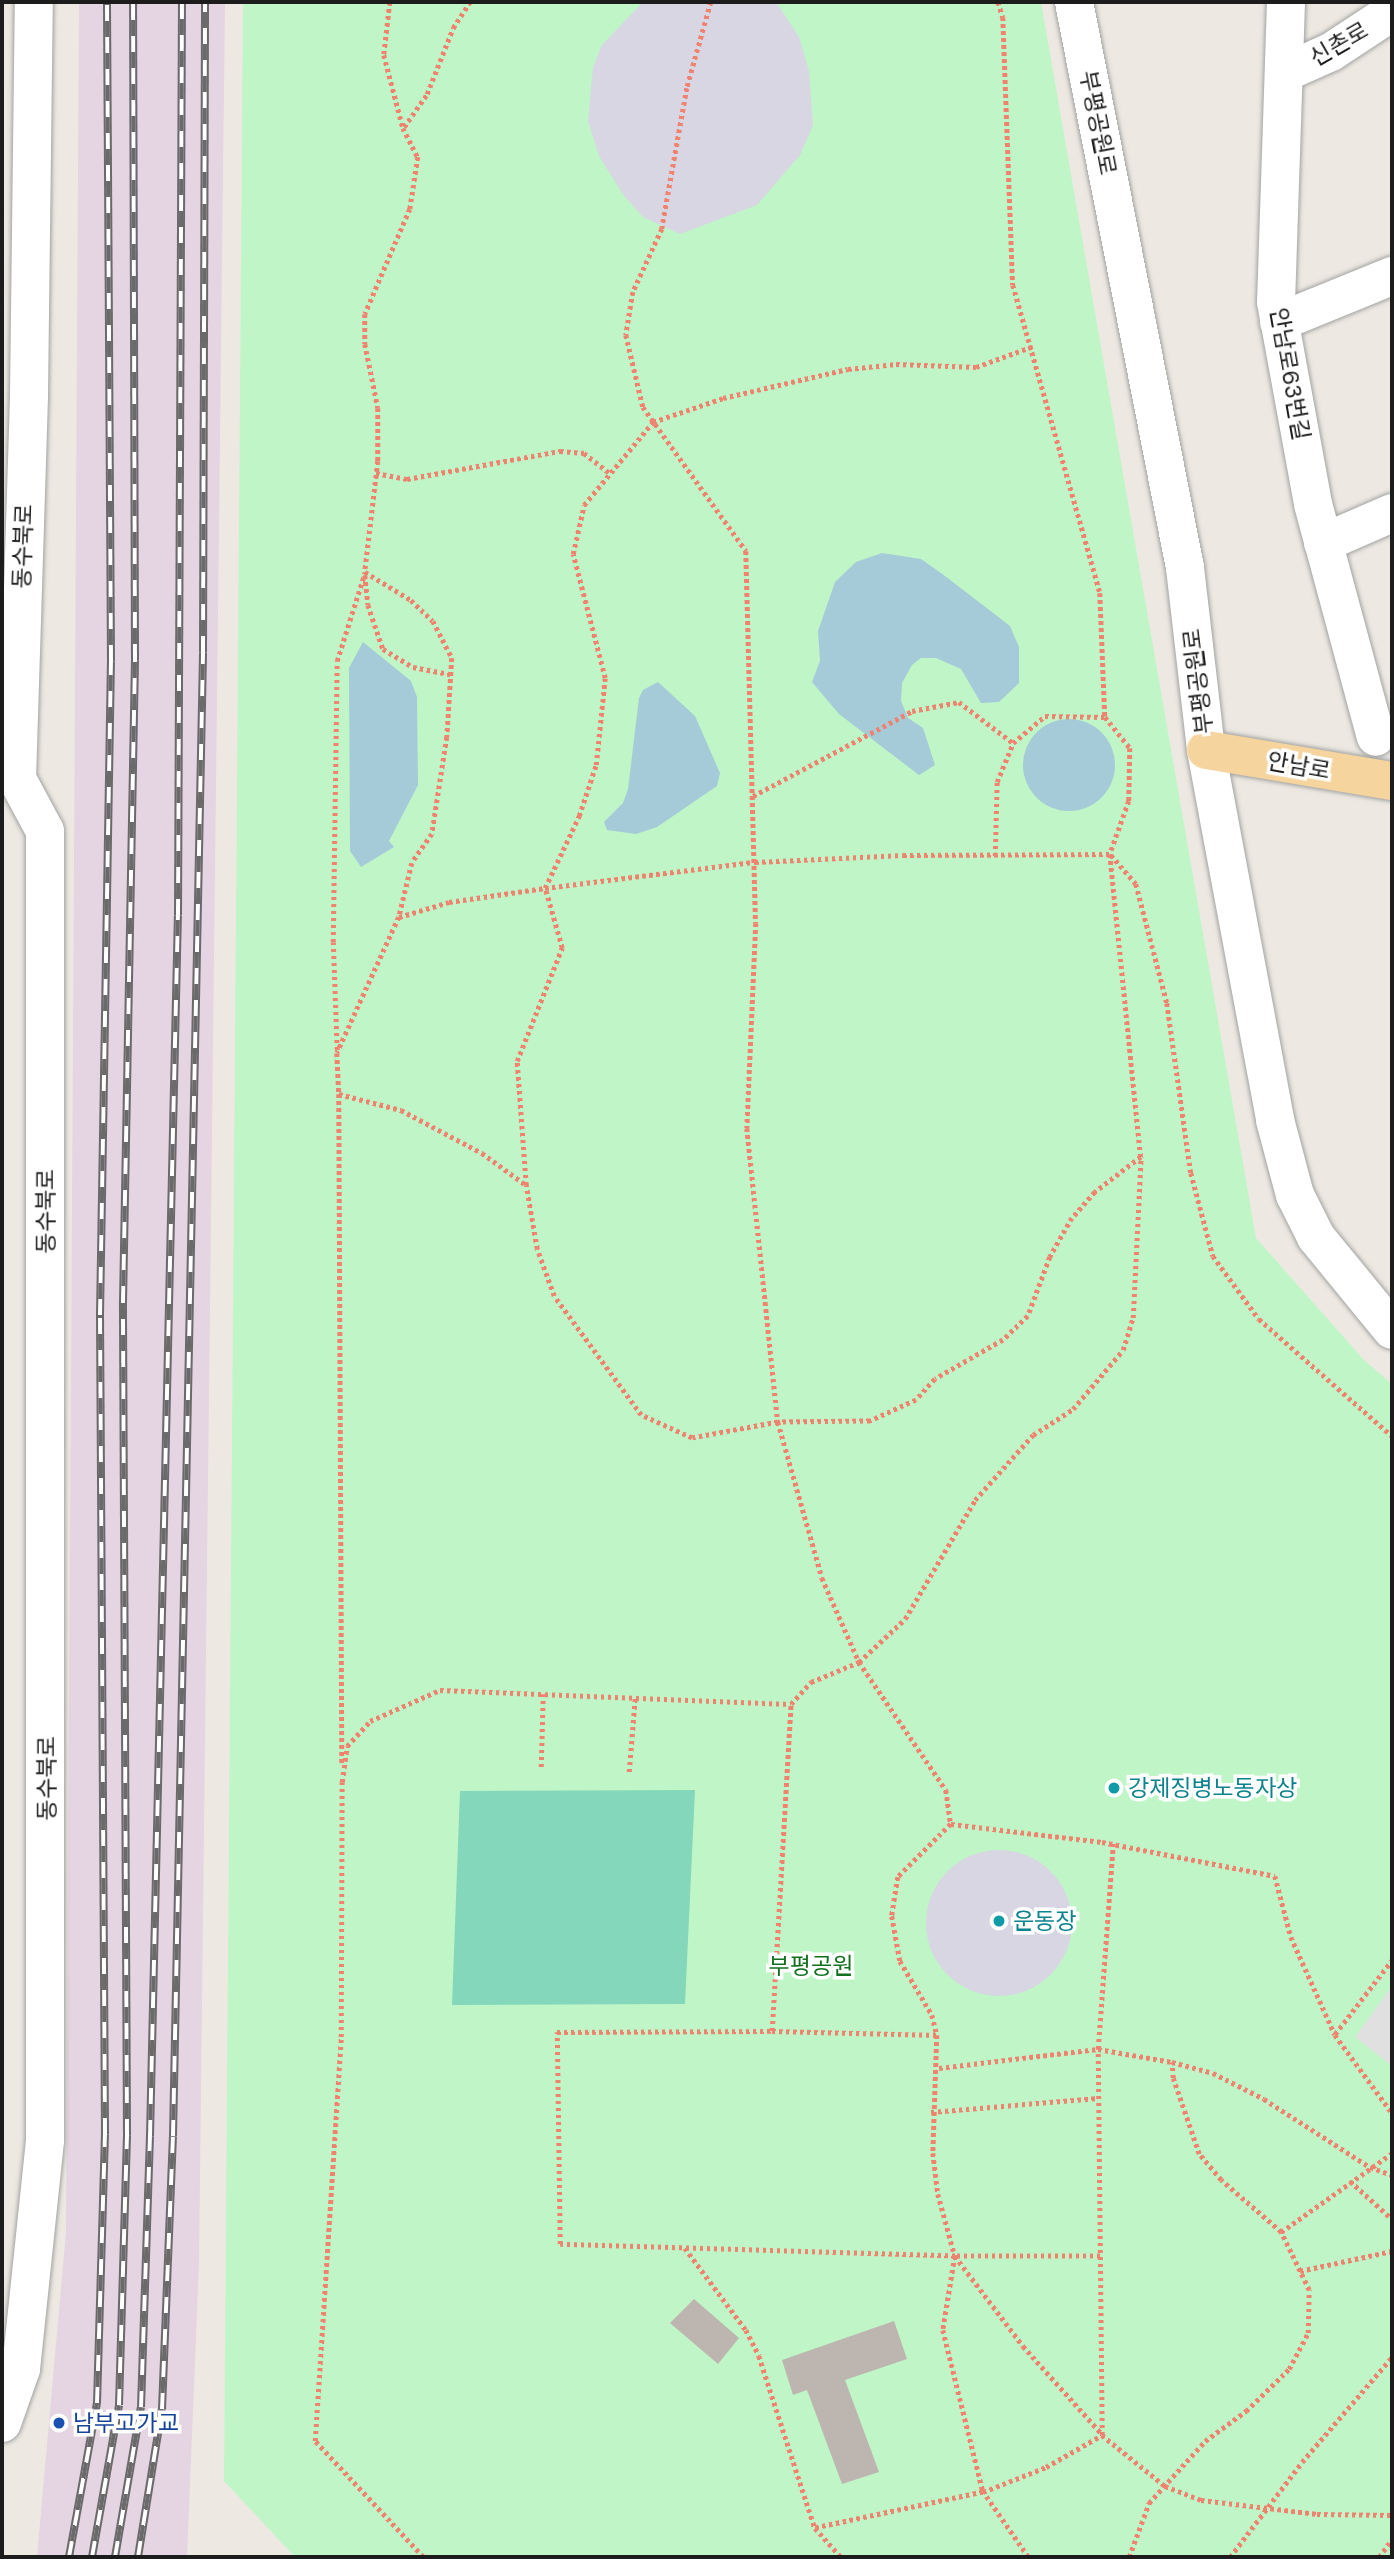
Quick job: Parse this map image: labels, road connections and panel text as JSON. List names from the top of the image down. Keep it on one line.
{"streets":{"main road":["안남로"],"street":["신촌로","부평공원로","안남로63번길","동수북로"]},"crossings":[["신촌로","안남로63번길"],["부평공원로","안남로"]],"parks":["부평공원"],"places":["강제징병노동자상","운동장","남부고가교"]}
